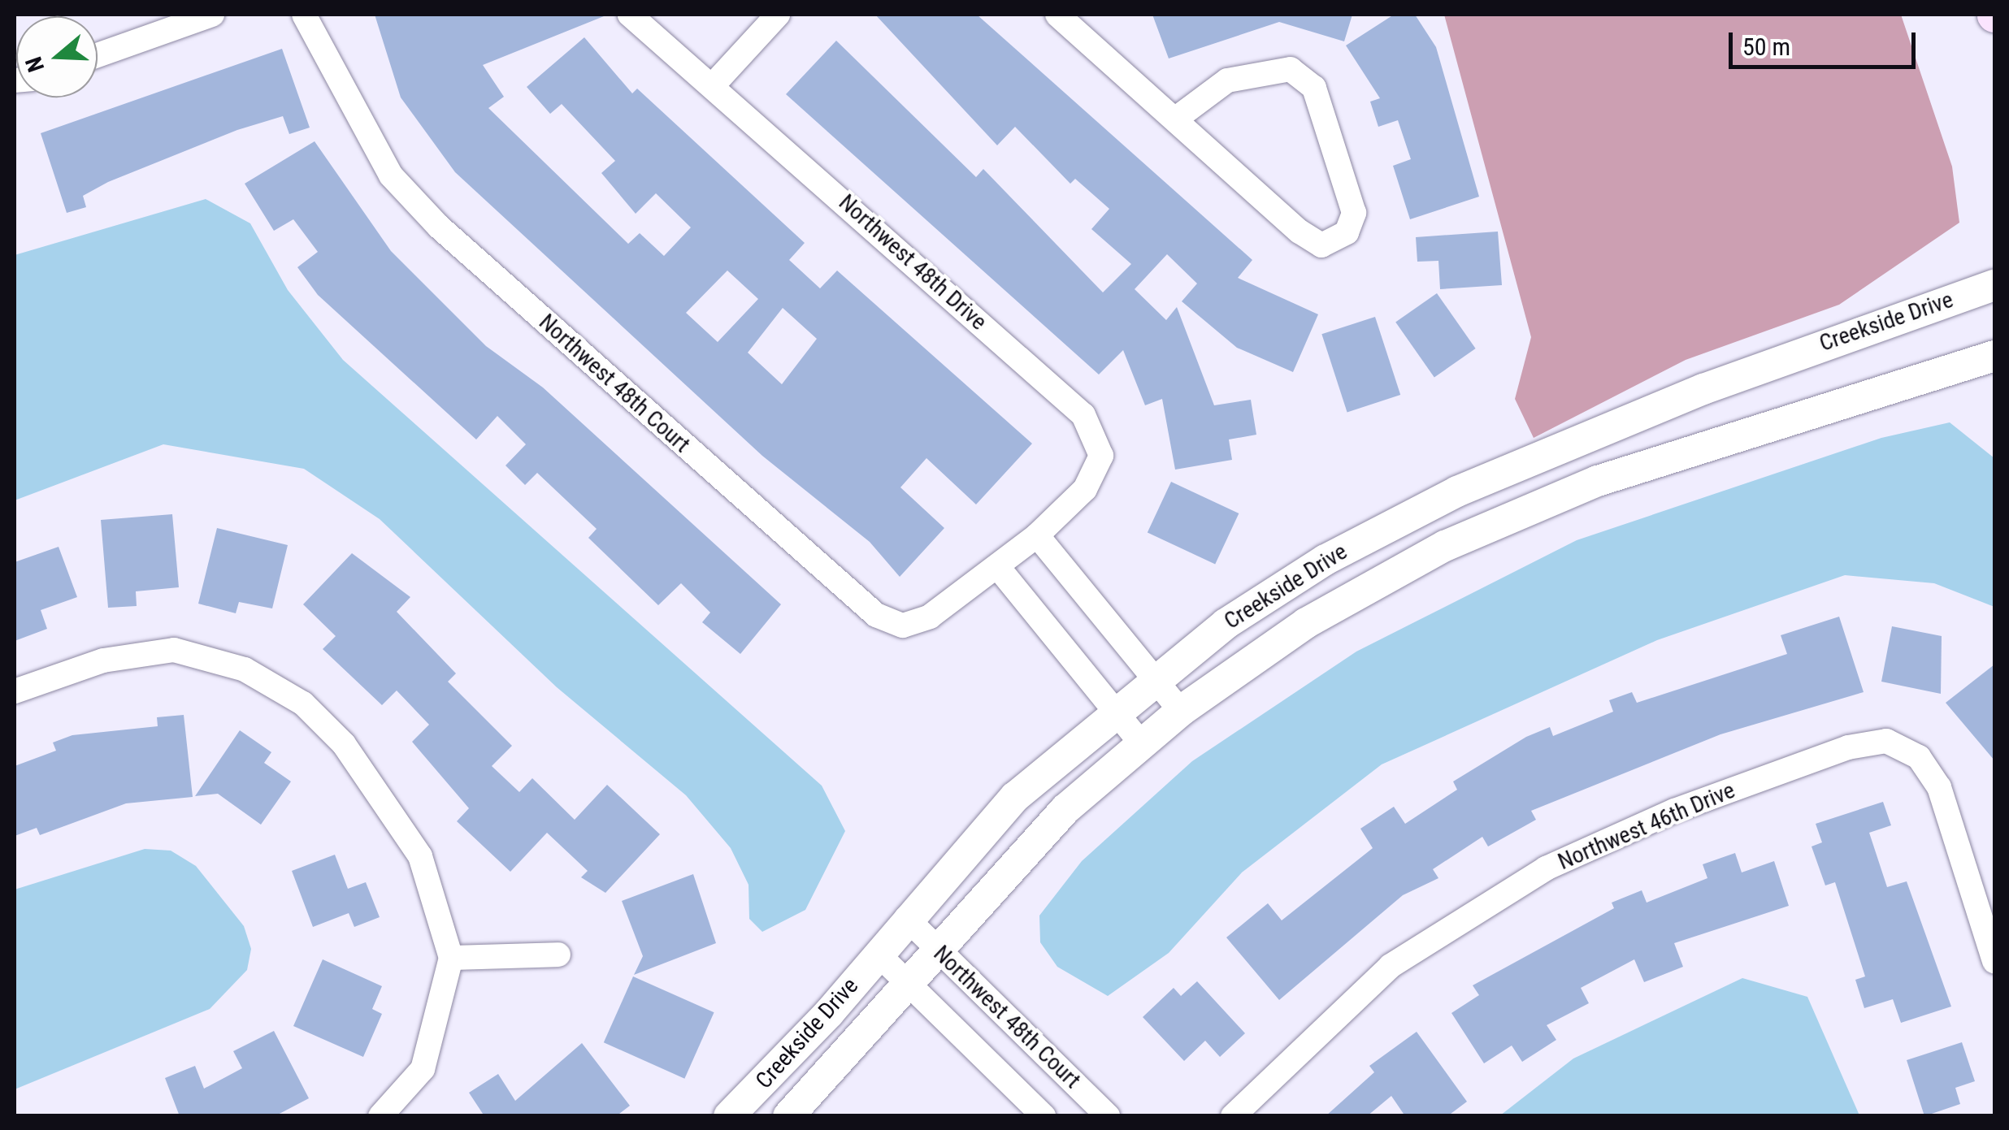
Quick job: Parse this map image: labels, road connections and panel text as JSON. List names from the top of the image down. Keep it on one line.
{"streets":{"street":["Northwest 48th Drive","Creekside Drive","Northwest 48th Court","Northwest 46th Drive"]},"crossings":[["Northwest 48th Drive","Northwest 48th Court"],["Creekside Drive","Northwest 48th Court"]],"scale_bar":"50 m","north":"left"}
